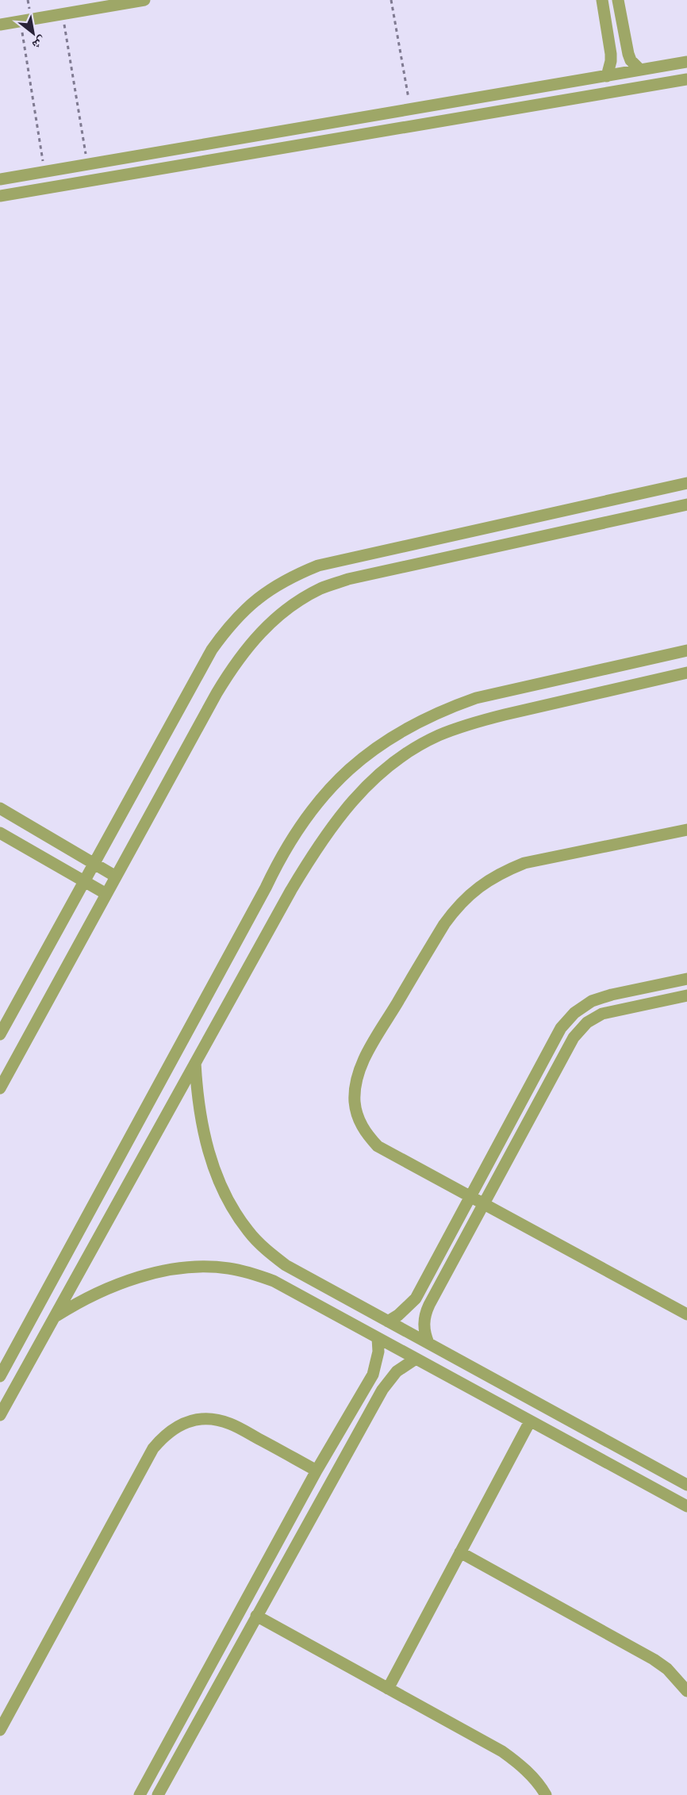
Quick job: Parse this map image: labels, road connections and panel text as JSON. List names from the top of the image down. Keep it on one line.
{"north":"bottom right"}
